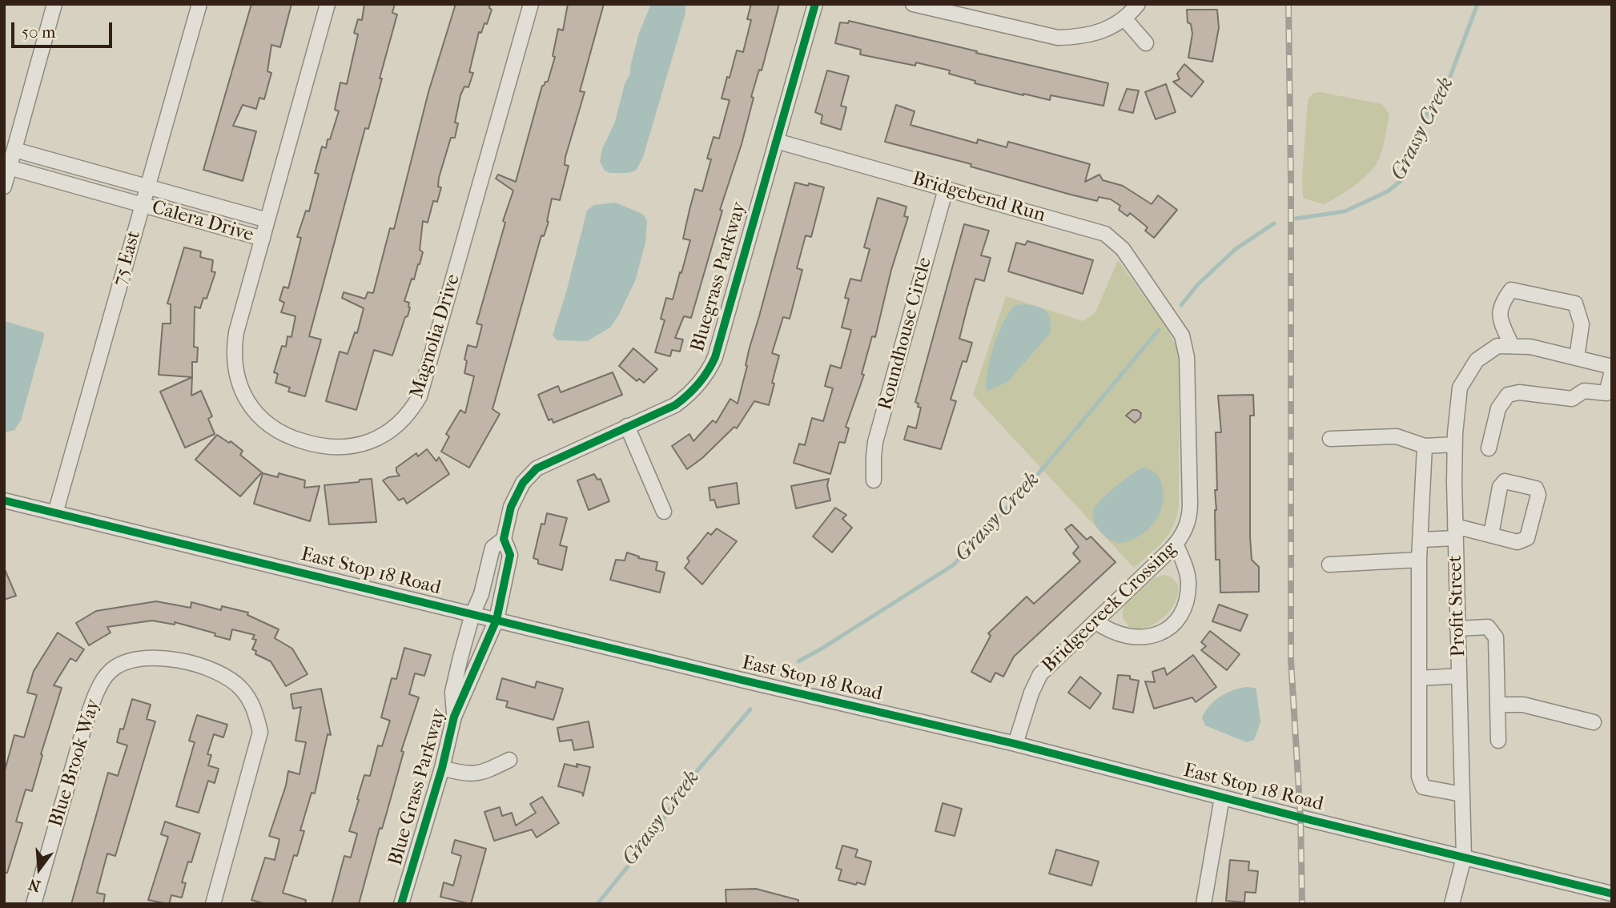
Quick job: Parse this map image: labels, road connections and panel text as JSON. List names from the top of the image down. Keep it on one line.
{"streets":{"street":["Bridgebend Run","Calera Drive","75 East","Bluegrass Parkway","Roundhouse Circle","Magnolia Drive","East Stop 18 Road","Profit Street","Bridgecreek Crossing","Blue Brook Way","Blue Grass Parkway"]},"crossings":[["Bridgebend Run","Bluegrass Parkway"],["Bridgebend Run","Roundhouse Circle"],["Bridgebend Run","Bridgecreek Crossing"],["Calera Drive","75 East"],["Calera Drive","Magnolia Drive"],["75 East","East Stop 18 Road"],["Bluegrass Parkway","East Stop 18 Road"],["Bluegrass Parkway","Blue Grass Parkway"],["East Stop 18 Road","Profit Street"],["East Stop 18 Road","Bridgecreek Crossing"],["East Stop 18 Road","Blue Grass Parkway"]],"water":["Grassy Creek"],"scale_bar":"50 m","north":"bottom"}
